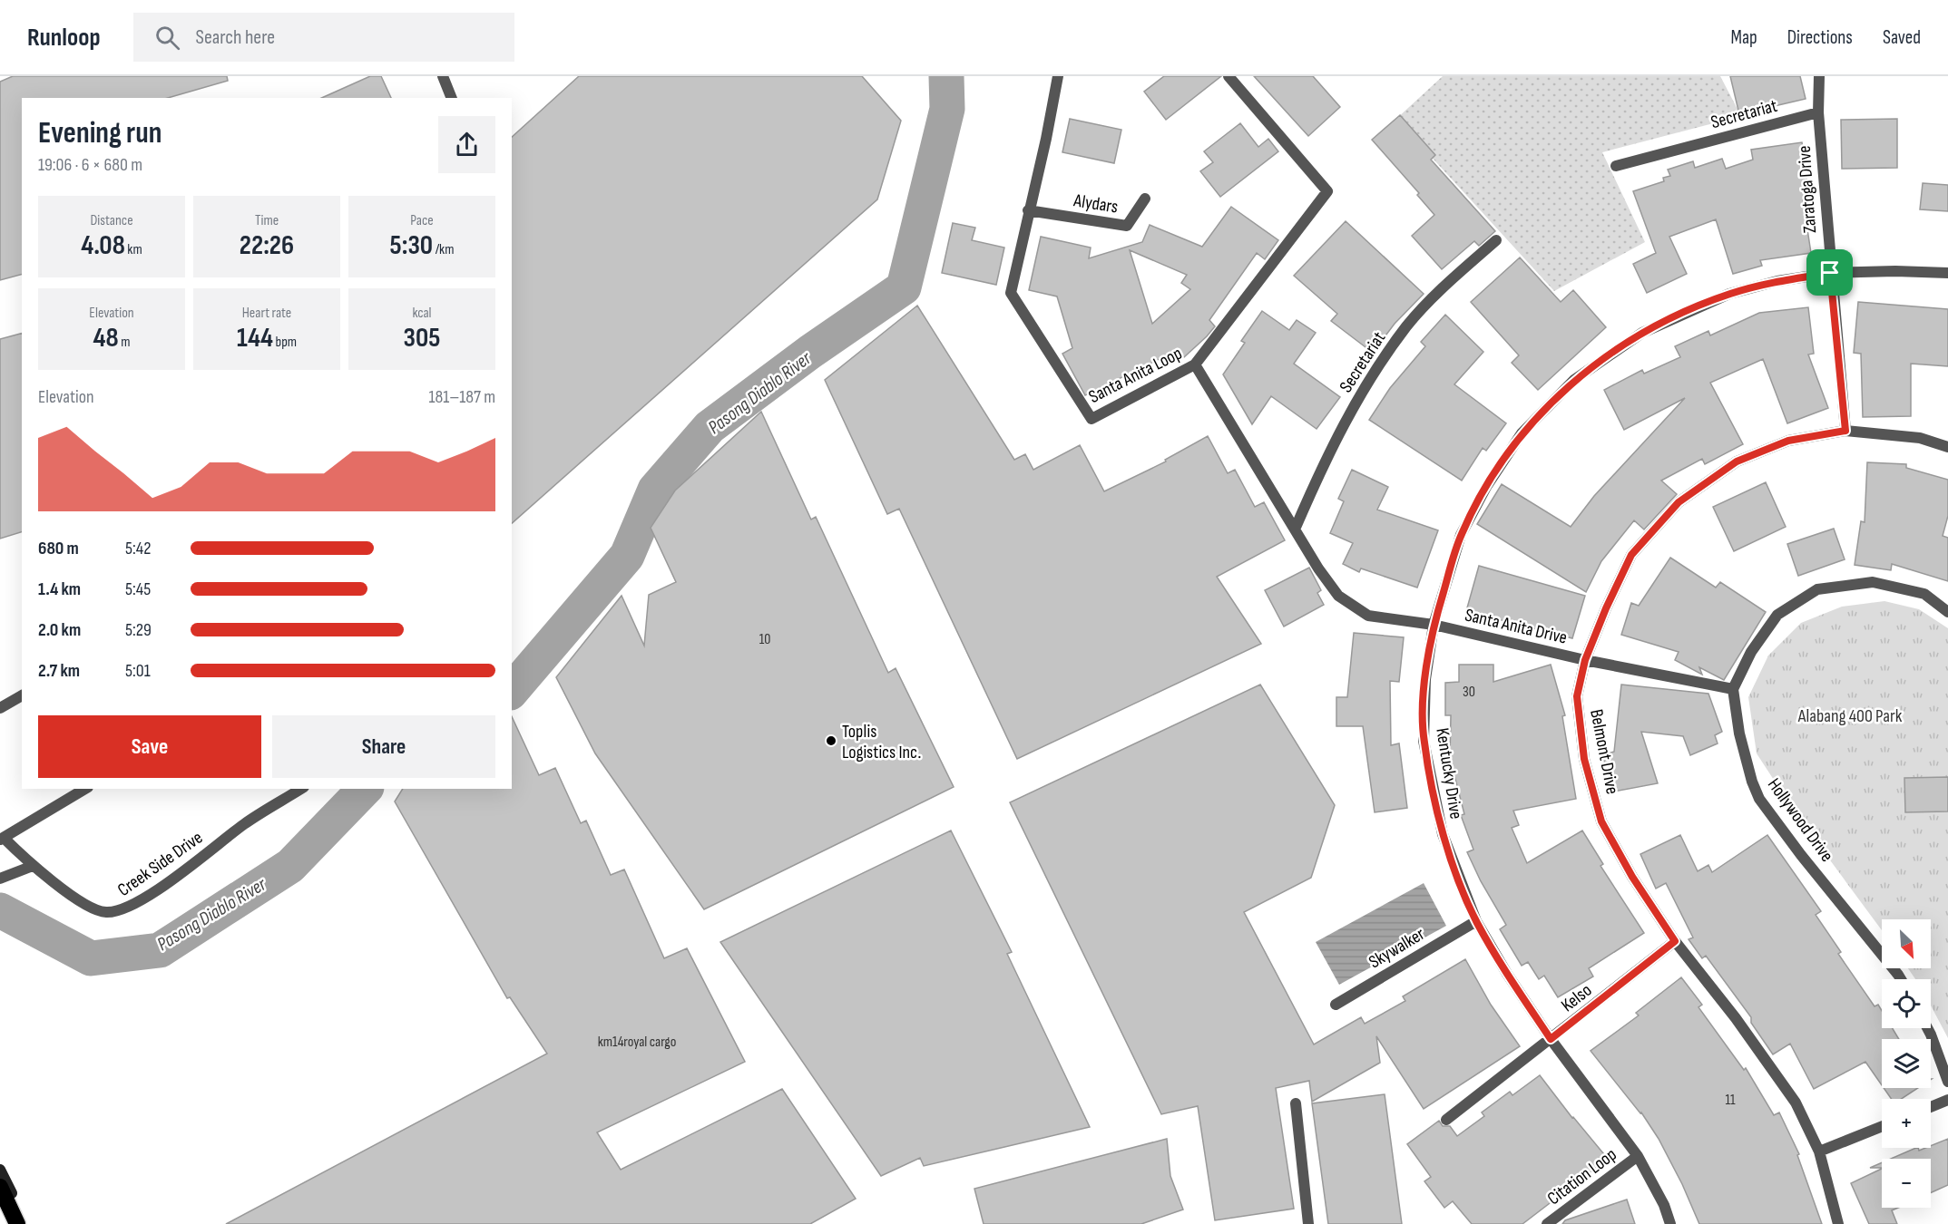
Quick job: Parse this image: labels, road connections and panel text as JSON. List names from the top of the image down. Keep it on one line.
{"streets":{"street":["Secretariat","Zaratoga Drive","Alydars","Santa Anita Loop","Santa Anita Drive","Belmont Drive","Kentucky Drive","Hollywood Drive","Creek Side Drive","Skywalker","Kelso","Citation Loop"]},"crossings":[["Secretariat","Zaratoga Drive"],["Secretariat","Santa Anita Drive"],["Zaratoga Drive","Belmont Drive"],["Zaratoga Drive","Kentucky Drive"],["Alydars","Santa Anita Loop"],["Santa Anita Loop","Santa Anita Drive"],["Santa Anita Drive","Belmont Drive"],["Santa Anita Drive","Kentucky Drive"],["Santa Anita Drive","Hollywood Drive"],["Belmont Drive","Kelso"],["Kentucky Drive","Skywalker"],["Kentucky Drive","Kelso"],["Kentucky Drive","Citation Loop"]],"water":["Pasong Diablo River"],"parks":["Alabang 400 Park"],"places":["Toplis Logistics Inc."],"house_numbers":["10","30","km14royal cargo","11"],"north":"bottom right","page":{"header":"Runloop","search":"Search here","nav":["Map","Directions","Saved"],"heading":["Evening run","19:06 · 6 × 680 m"],"stats":[["Distance","4.08 km"],["Time","22:26"],["Pace","5:30 /km"],["Elevation","48 m"],["Heart rate","144 bpm"],["kcal","305"]],"chart":["Elevation","181–187 m"],"list":[{"name":"680 m","note":"5:42"},{"name":"1.4 km","note":"5:45"},{"name":"2.0 km","note":"5:29"},{"name":"2.7 km","note":"5:01"}],"buttons":["Save","Share"],"map_buttons":["+","−"]}}
